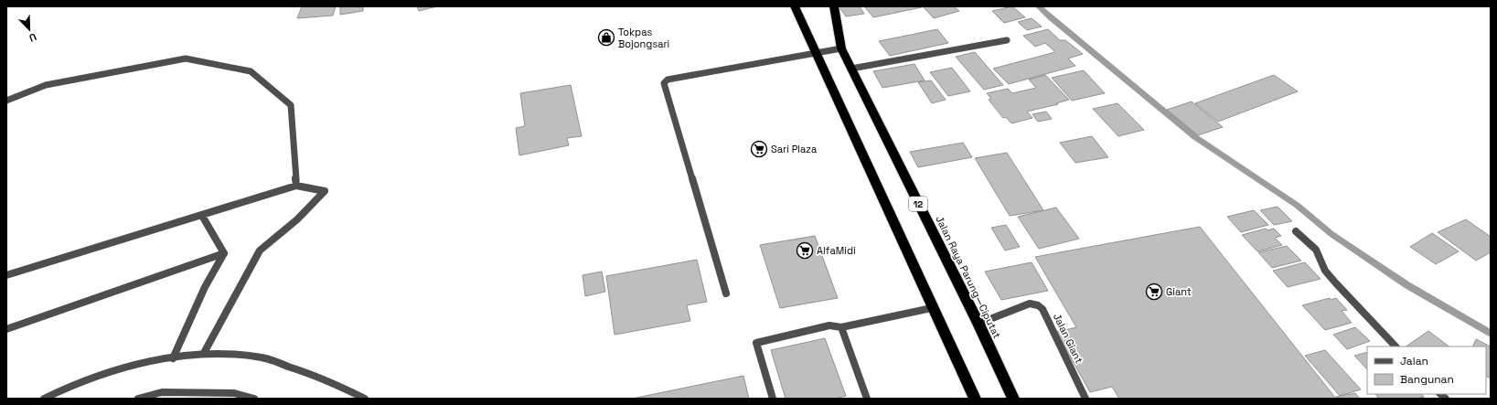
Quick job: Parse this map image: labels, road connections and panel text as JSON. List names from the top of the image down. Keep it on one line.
{"streets":{"highway":["12","Jalan Raya Parung—Ciputat"],"street":["Jalan Giant"]},"crossings":[["Jalan Raya Parung—Ciputat","Jalan Giant"]],"places":{"shop":["Tokpas Bojongsari"],"supermarket":["Sari Plaza","AlfaMidi","Giant"]},"legend":["Jalan","Bangunan"],"north":"bottom right"}
